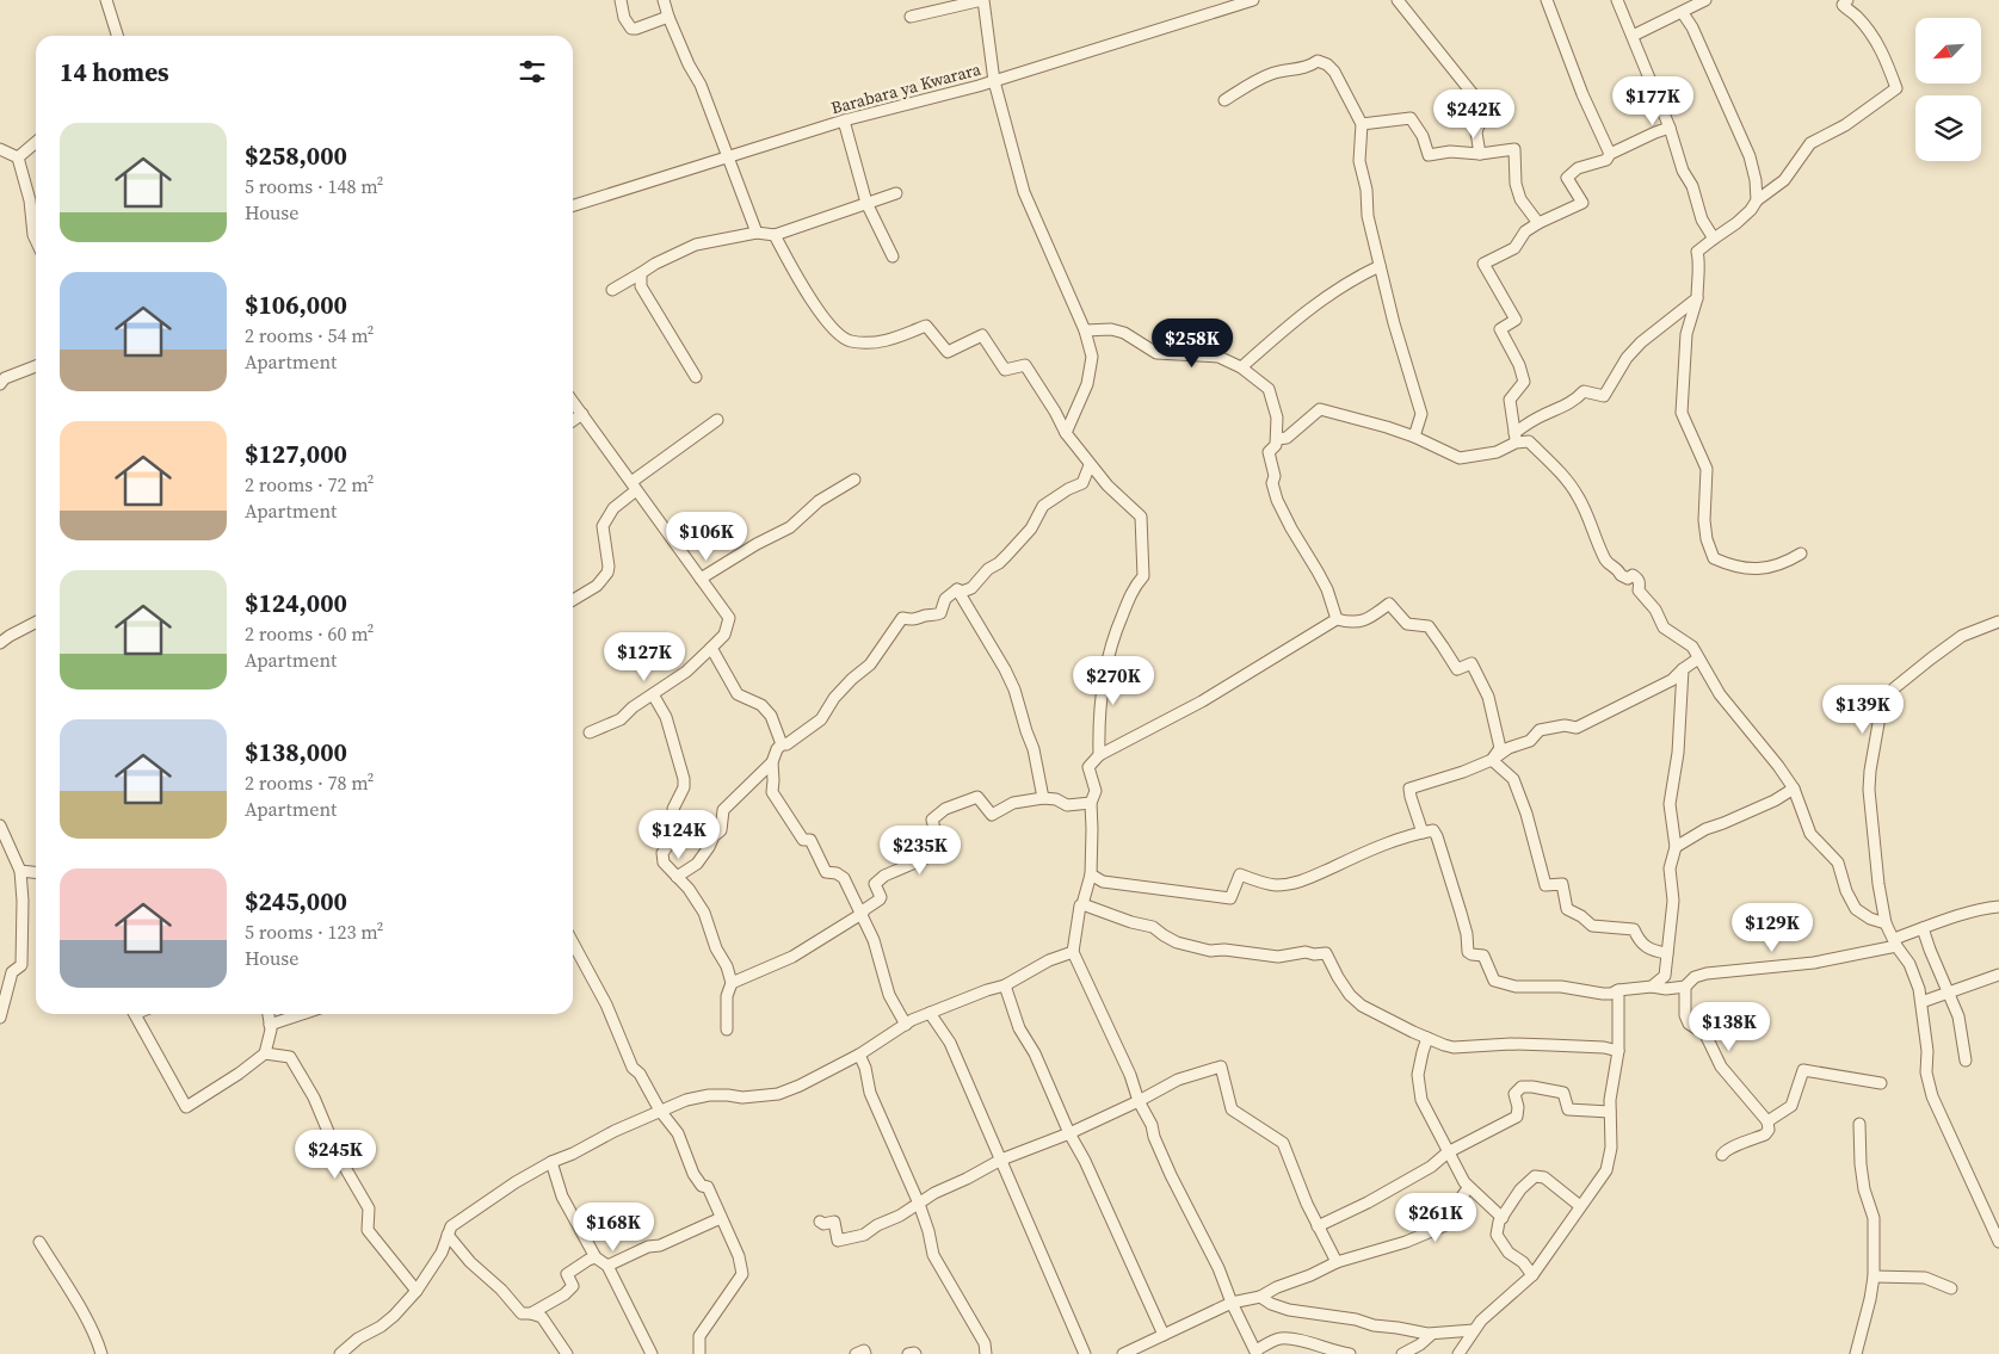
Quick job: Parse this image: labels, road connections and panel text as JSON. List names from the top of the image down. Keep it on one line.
{"streets":{"street":["Barabara ya Kwarara"]},"north":"bottom left","page":{"heading":"14 homes","price":["$177K","$242K","$258K","$106K","$127K","$270K","$139K","$124K","$235K","$129K","$138K","$245K","$261K","$168K"],"list":[{"name":"$258,000","note":"5 rooms · 148 m² · House"},{"name":"$106,000","note":"2 rooms · 54 m² · Apartment"},{"name":"$127,000","note":"2 rooms · 72 m² · Apartment"},{"name":"$124,000","note":"2 rooms · 60 m² · Apartment"},{"name":"$138,000","note":"2 rooms · 78 m² · Apartment"},{"name":"$245,000","note":"5 rooms · 123 m² · House"}]}}
